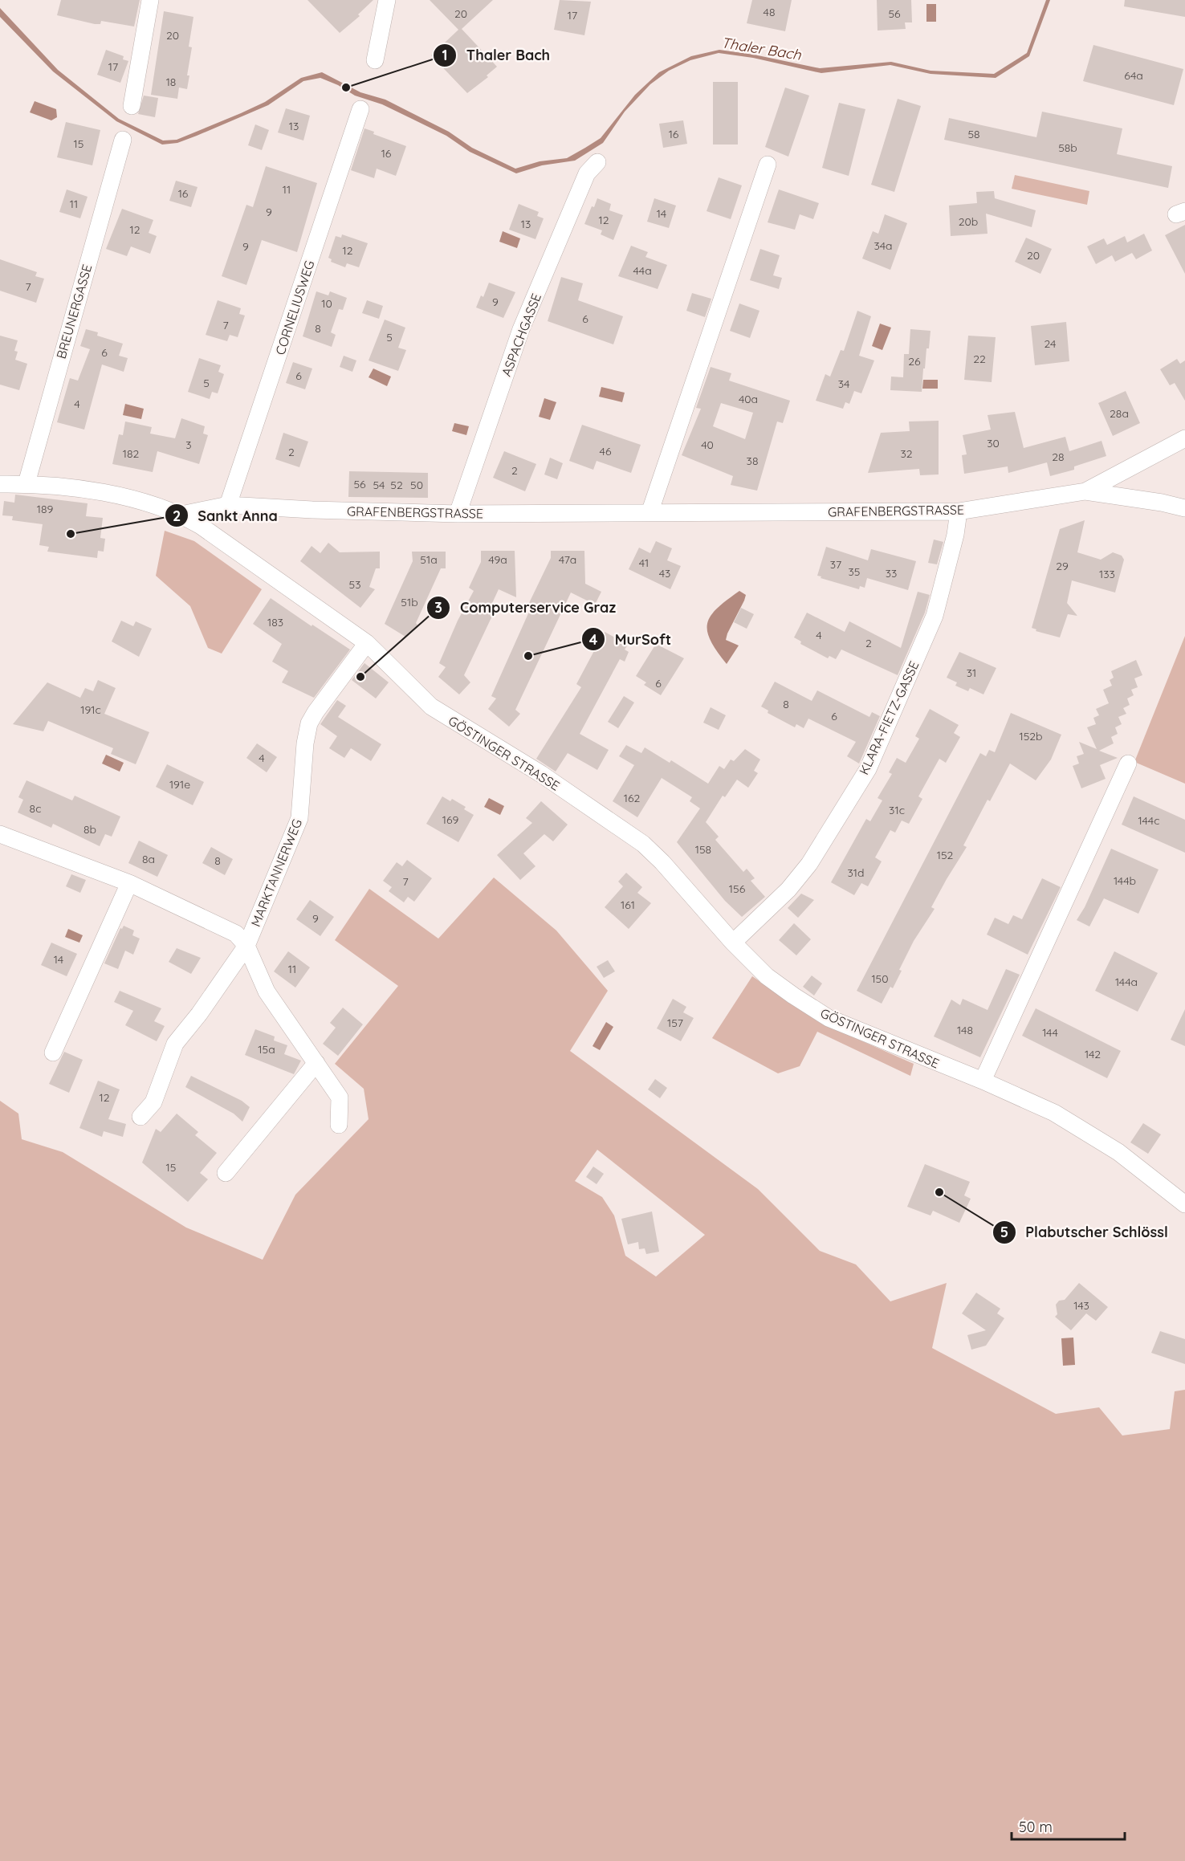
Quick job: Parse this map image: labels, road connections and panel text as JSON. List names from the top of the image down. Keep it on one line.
{"streets":{"street":["CORNELIUSWEG","BREUNERGASSE","ASPACHGASSE","GRAFENBERGSTRASSE","KLARA-FIETZ-GASSE","GÖSTINGER STRASSE","MARKTANNERWEG"]},"crossings":[["CORNELIUSWEG","GRAFENBERGSTRASSE"],["BREUNERGASSE","GÖSTINGER STRASSE"],["ASPACHGASSE","GRAFENBERGSTRASSE"],["GRAFENBERGSTRASSE","KLARA-FIETZ-GASSE"],["GRAFENBERGSTRASSE","GÖSTINGER STRASSE"],["KLARA-FIETZ-GASSE","GÖSTINGER STRASSE"],["GÖSTINGER STRASSE","MARKTANNERWEG"]],"water":["Thaler Bach"],"places":["Thaler Bach","Sankt Anna","MurSoft","Computerservice Graz","Plabutscher Schlössl"],"house_numbers":["48","20","56","17","20","17","64a","18","13","16","58","15","58b","16","11","16","11","9","14","12","20b","13","12","34a","9","12","20","44a","7","9","10","6","7","8","5","24","6","22","26","6","5","34","40a","4","28a","30","3","40","46","2","182","32","28","38","2","56","54","52","50","189","51a","49a","47a","41","37","29","35","43","33","133","53","51b","183","4","2","31","6","8","191c","6","152b","4","191e","162","8c","31c","169","144c","8b","158","152","8a","8","31d","144b","7","156","161","9","14","11","150","144a","157","148","144","15a","142","12","15","143"],"scale_bar":"50 m"}
